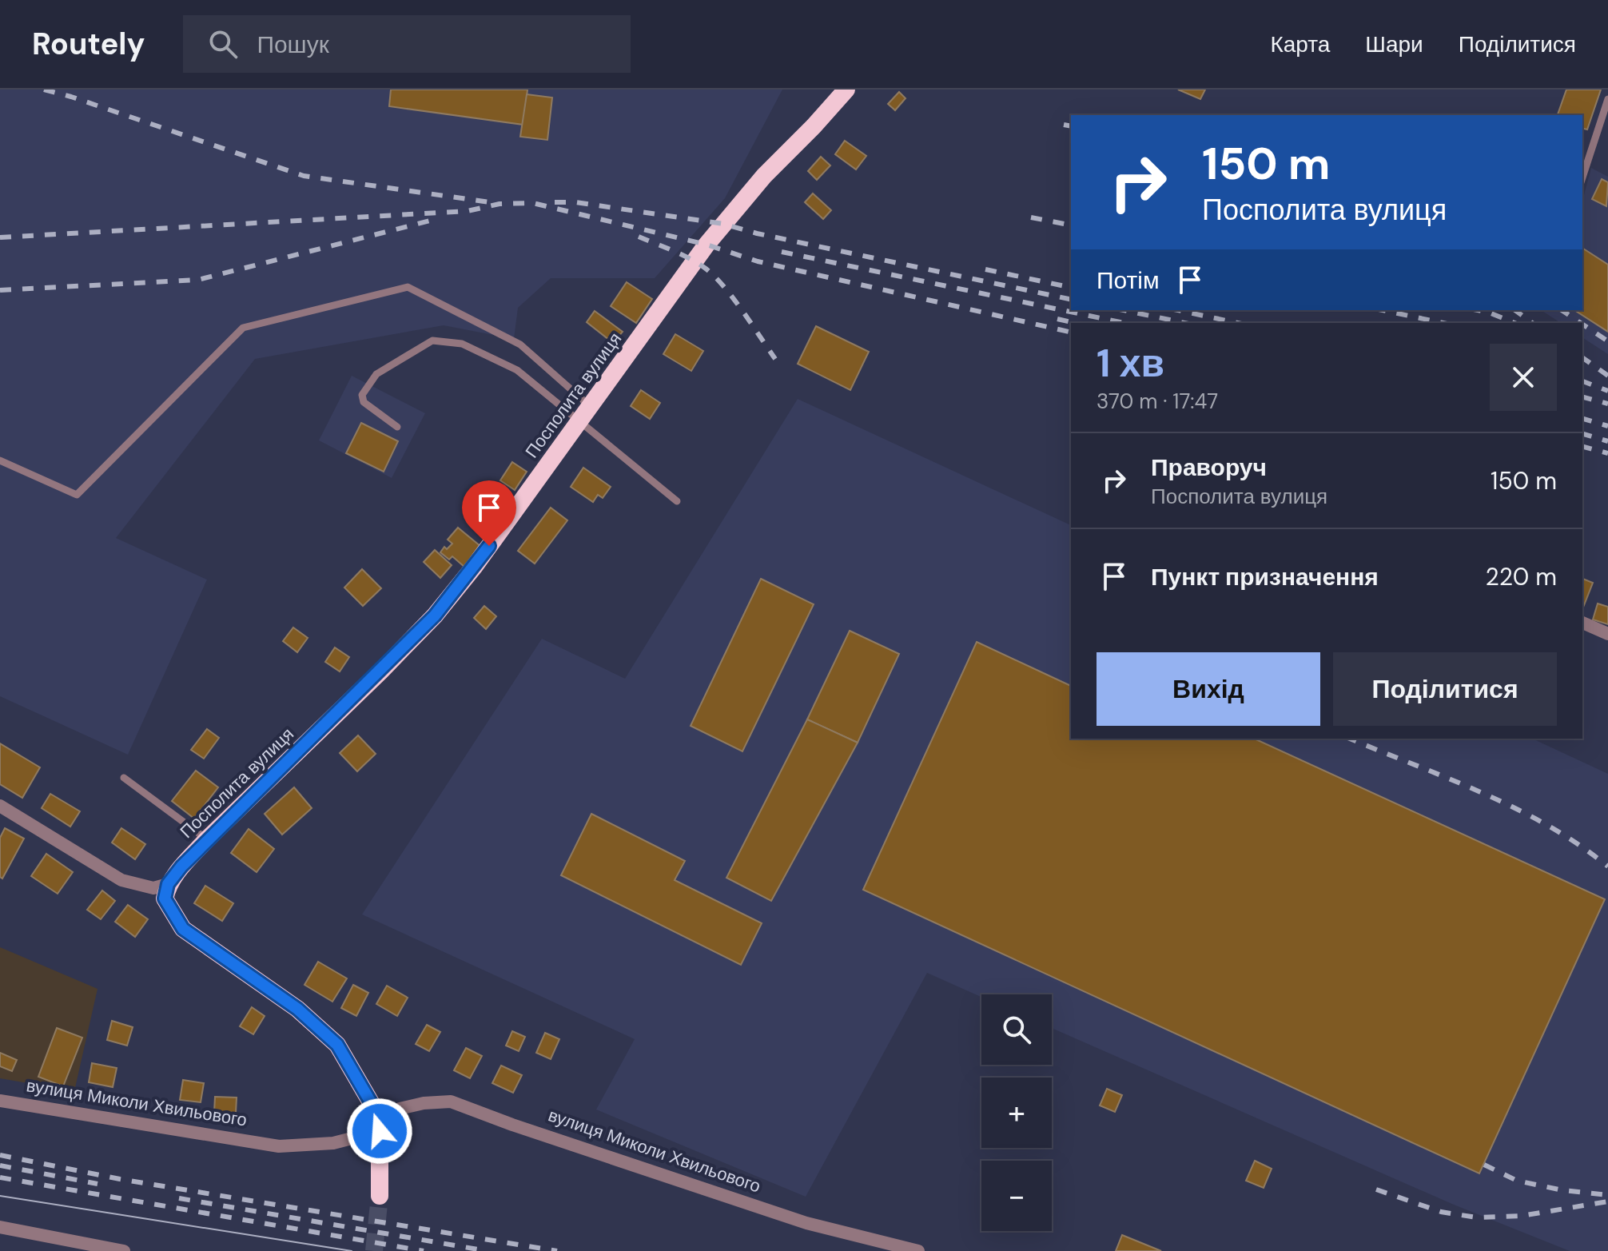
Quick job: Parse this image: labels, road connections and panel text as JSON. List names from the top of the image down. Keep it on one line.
{"streets":{"highway":["Посполита вулиця"],"street":["вулиця Миколи Хвильового"]},"page":{"header":"Routely","search":"Пошук","nav":["Карта","Шари","Поділитися"],"turn":["150 m","Посполита вулиця"],"then":"Потім","heading":["1 хв","370 m · 17:47"],"list":[{"name":"Праворуч","note":"Посполита вулиця","value":"150 m"},{"name":"Пункт призначення","value":"220 m"}],"buttons":["Вихід","Поділитися"],"map_buttons":["+","−"]}}
